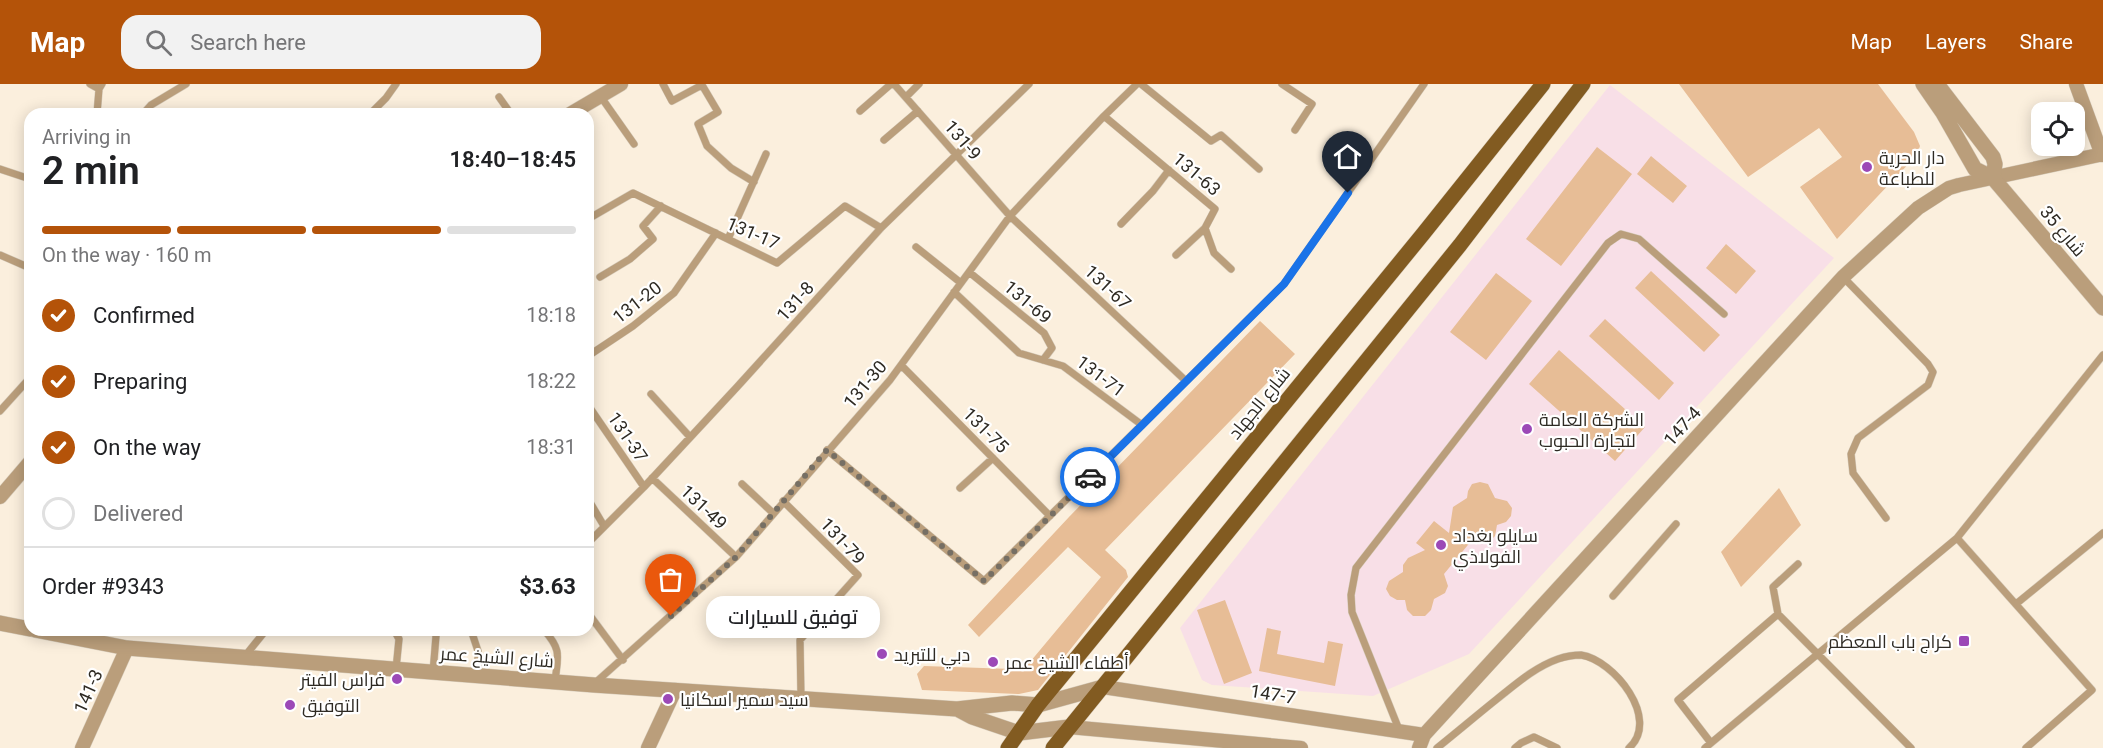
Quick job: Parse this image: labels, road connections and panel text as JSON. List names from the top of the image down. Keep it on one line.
{"streets":{"main road":["شارع الجهاد"],"street":["شارع 35","147-4","شارع الشيخ عمر","141-3","147-7"],"lane":["131-9","131-63","131-17","131-67","131-8","131-20","131-69","131-71","131-30","131-75","131-37","131-49","131-79"]},"crossings":[["131-9","131-67"],["131-9","131-8"],["131-9","131-30"],["131-63","131-30"],["شارع 35","147-4"],["131-17","131-8"],["131-17","131-20"],["131-67","131-30"],["131-8","131-37"],["131-8","131-49"],["131-69","131-71"],["131-69","131-30"],["131-71","131-30"],["131-30","131-75"],["131-30","131-49"],["131-30","131-79"],["131-30","شارع الشيخ عمر"],["شارع الجهاد","شارع الشيخ عمر"],["147-4","147-7"],["131-79","شارع الشيخ عمر"],["شارع الشيخ عمر","141-3"],["شارع الشيخ عمر","147-7"]],"places":{"other":["دار الحرية للطباعة","الشركة العامة لتجارة الحبوب","سايلو بغداد الفولاذي","توفيق للسيارات","دبي للتبريد","أطفاء الشيخ عمر","فراس الفيتر","سيد سمير اسكانيا","التوفيق"],"transit":["كراج باب المعظم"]},"page":{"header":"Map","search":"Search here","nav":["Map","Layers","Share"],"heading":["2 min","Arriving in","18:40–18:45"],"panel":["Order #9343","$3.63"],"bar":"On the way · 160 m","list":[["Confirmed","18:18"],["Preparing","18:22"],["On the way","18:31"],"Delivered"],"bubble":"توفيق للسيارات"}}
